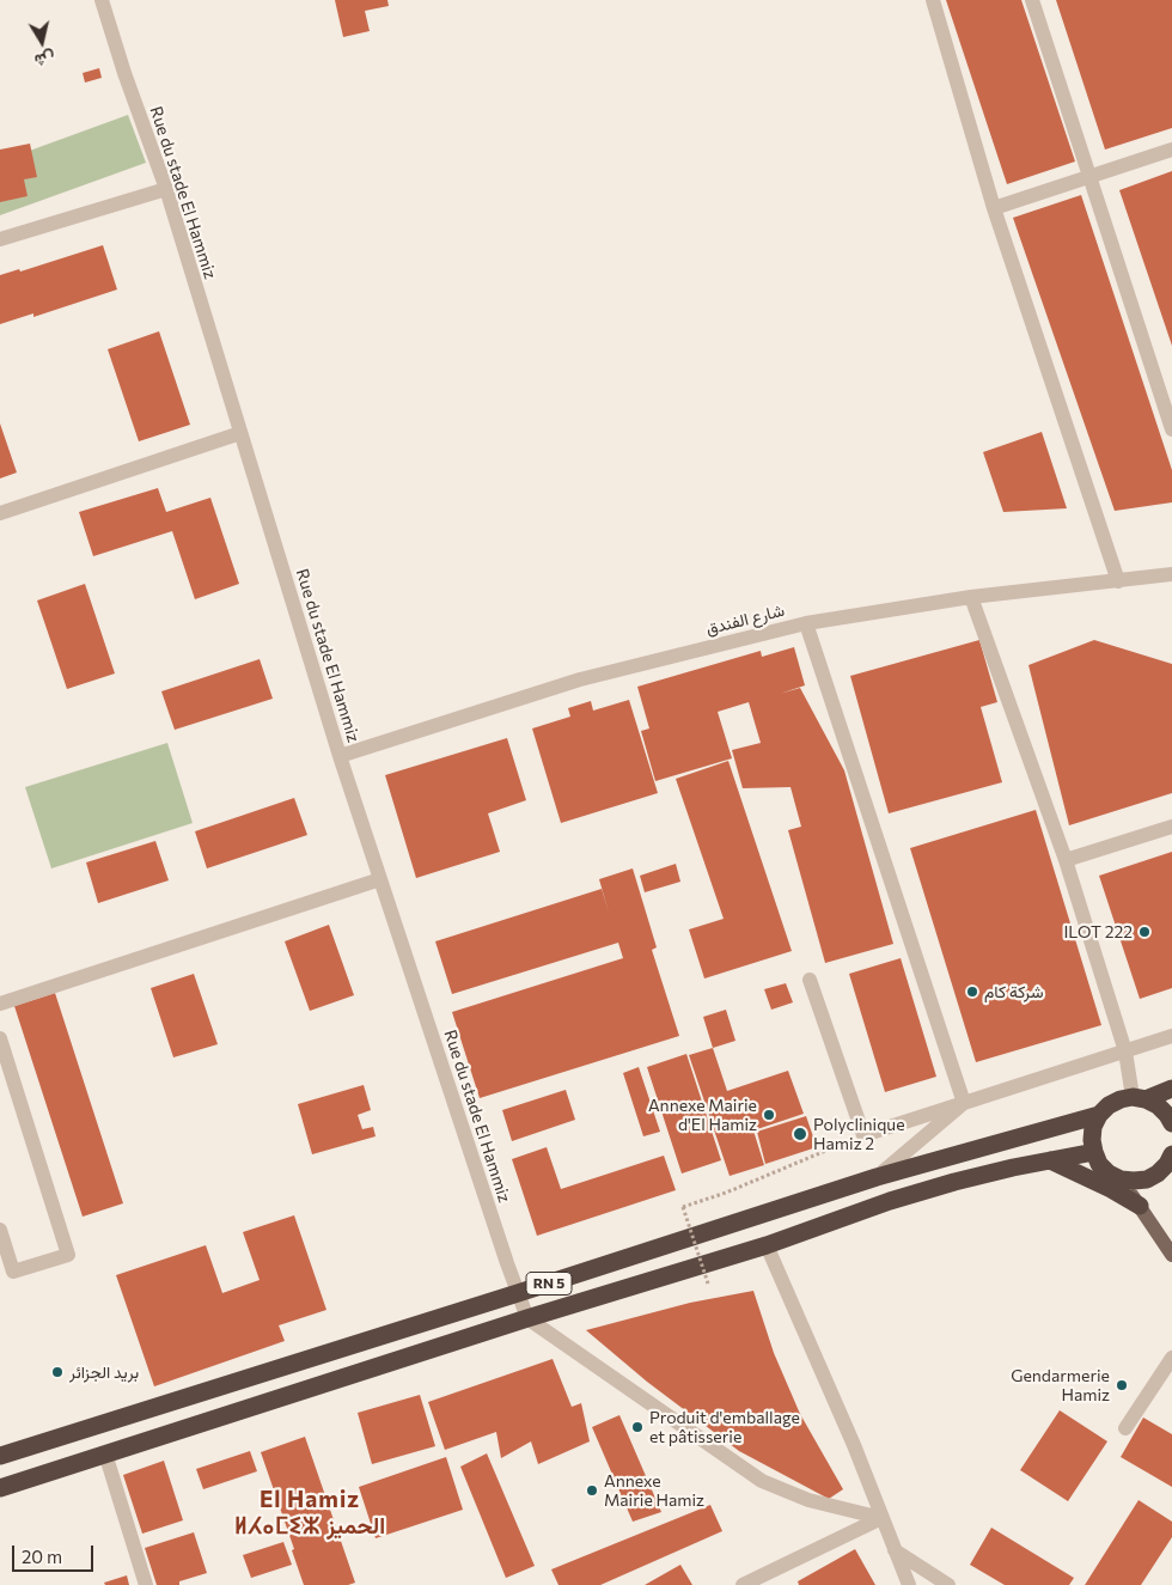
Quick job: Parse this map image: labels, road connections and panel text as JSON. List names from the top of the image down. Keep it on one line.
{"streets":{"highway":["RN 5"],"street":["Rue du stade El Hammiz","شارع الفندق"]},"crossings":[["Rue du stade El Hammiz","شارع الفندق"],["Rue du stade El Hammiz","RN 5"]],"districts":["El Hamiz ⵍⵃⴰⵎⵉⵣ الحميز"],"places":["ILOT 222","شركة كام","Annexe Mairie d'El Hamiz","Polyclinique Hamiz 2","بريد الجزائر","Gendarmerie Hamiz","Produit d'emballage et pâtisserie","Annexe Mairie Hamiz"],"scale_bar":"20 m","north":"bottom"}
